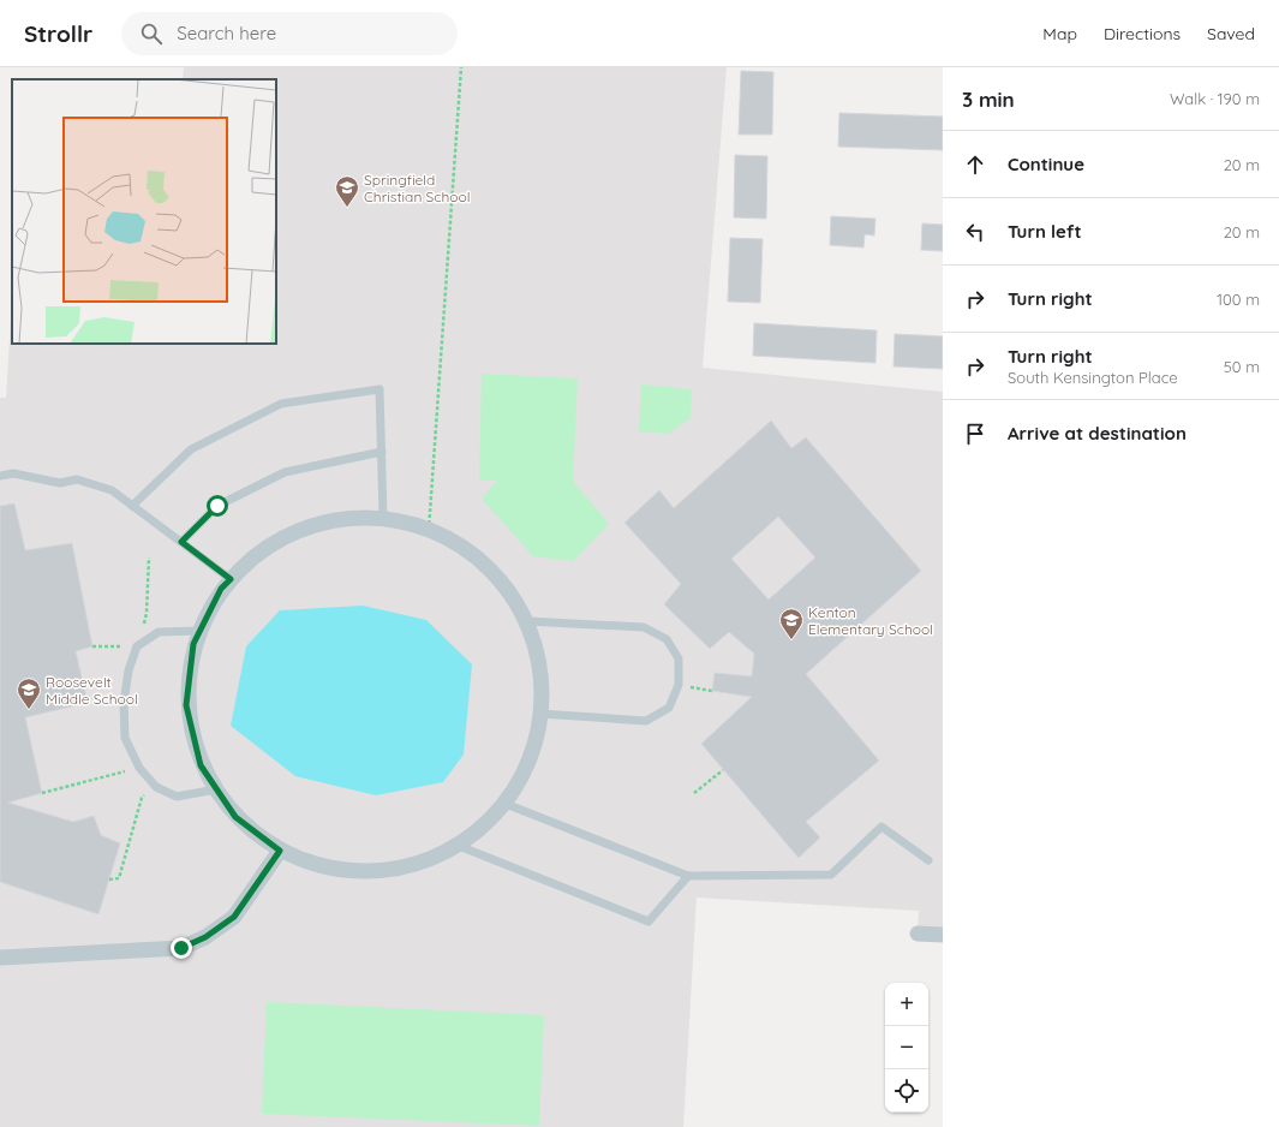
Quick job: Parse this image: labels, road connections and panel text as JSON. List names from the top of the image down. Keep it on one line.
{"places":{"school or university":["Springfield Christian School","Kenton Elementary School","Roosevelt Middle School"]},"page":{"header":"Strollr","search":"Search here","nav":["Map","Directions","Saved"],"heading":["3 min","Walk · 190 m"],"list":[["Continue","20 m"],["Turn left","20 m"],["Turn right","100 m"],["Turn right","South Kensington Place","50 m"],"Arrive at destination"],"map_buttons":["+","−"]}}
